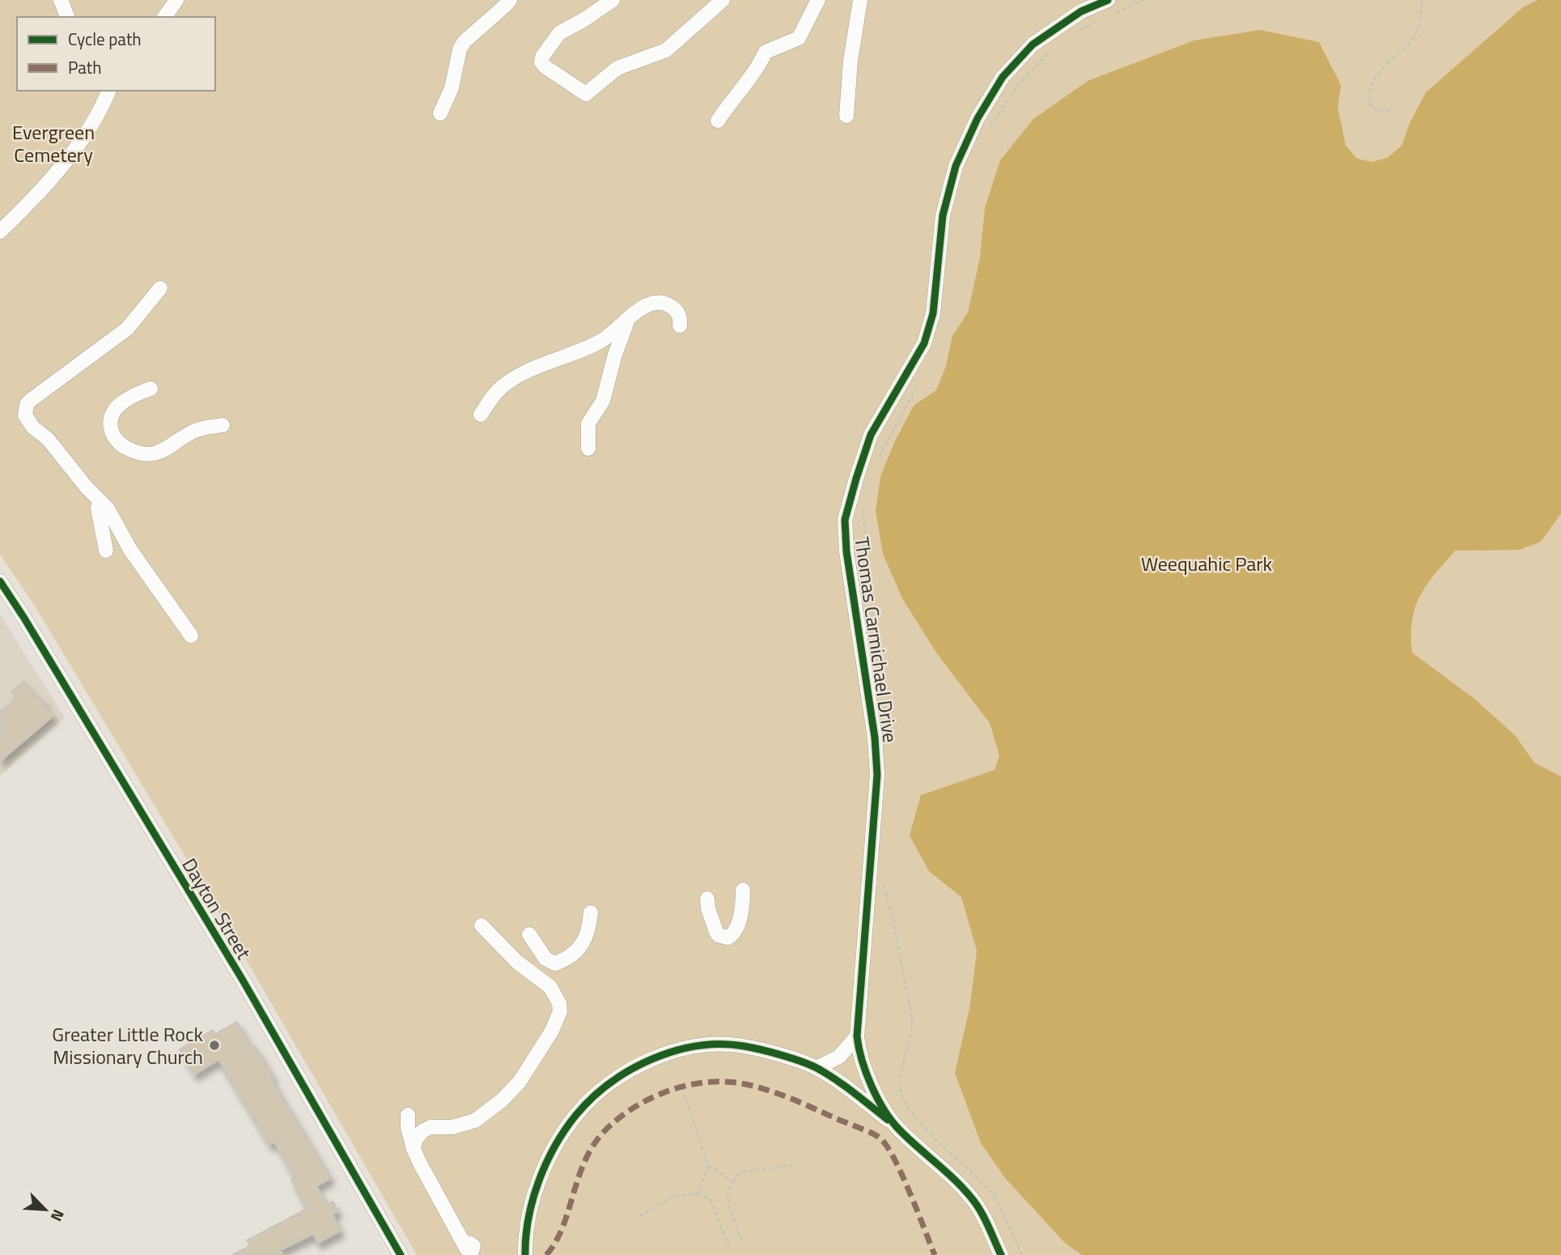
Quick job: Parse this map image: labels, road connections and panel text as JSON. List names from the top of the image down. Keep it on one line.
{"streets":{"street":["Thomas Carmichael Drive","Dayton Street"]},"parks":["Evergreen Cemetery","Weequahic Park"],"places":["Greater Little Rock Missionary Church"],"legend":["Cycle path","Path"],"north":"bottom right"}
